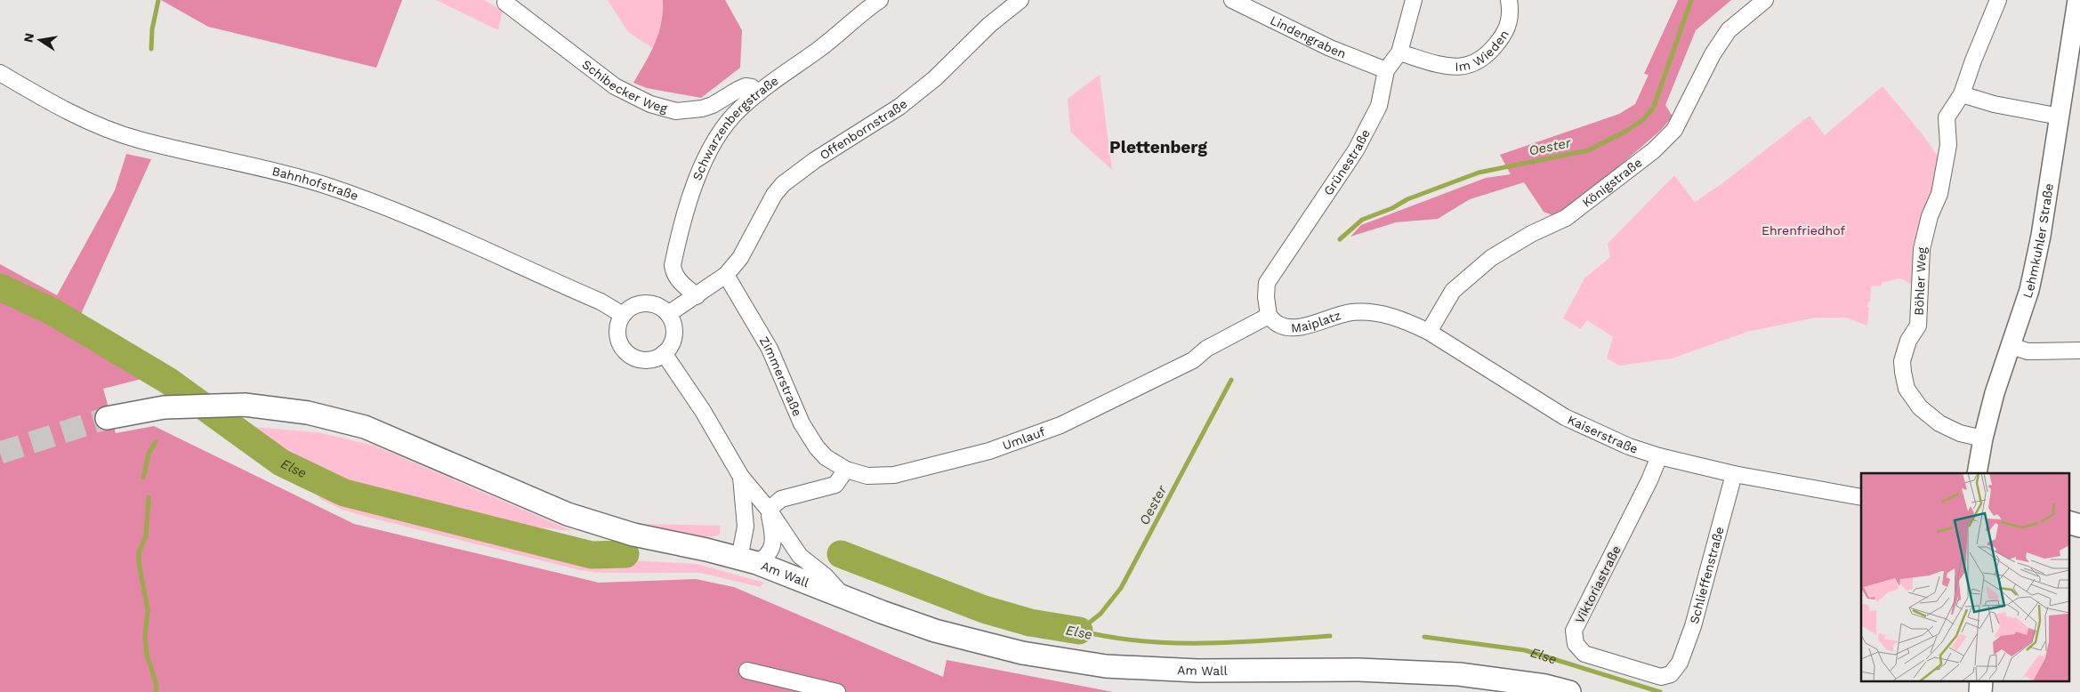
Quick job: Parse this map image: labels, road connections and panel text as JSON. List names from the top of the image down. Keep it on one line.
{"streets":{"main road":["Am Wall"],"street":["Lindengraben","Im Wieden","Schibecker Weg","Offenbornstraße","Schwarzenbergstraße","Grünestraße","Königstraße","Bahnhofstraße","Lehmkuhler Straße","Böhler Weg","Maiplatz","Zimmerstraße","Kaiserstraße","Umlauf","Schlieffenstraße","Viktoriastraße"]},"crossings":[["Lindengraben","Grünestraße"],["Im Wieden","Grünestraße"],["Schibecker Weg","Schwarzenbergstraße"],["Offenbornstraße","Schwarzenbergstraße"],["Offenbornstraße","Bahnhofstraße"],["Offenbornstraße","Zimmerstraße"],["Offenbornstraße","Am Wall"],["Grünestraße","Maiplatz"],["Grünestraße","Umlauf"],["Königstraße","Kaiserstraße"],["Bahnhofstraße","Am Wall"],["Lehmkuhler Straße","Böhler Weg"],["Maiplatz","Kaiserstraße"],["Maiplatz","Umlauf"],["Zimmerstraße","Umlauf"],["Kaiserstraße","Schlieffenstraße"],["Kaiserstraße","Viktoriastraße"],["Schlieffenstraße","Viktoriastraße"]],"districts":["Plettenberg"],"water":["Oester","Else"],"parks":["Ehrenfriedhof"],"north":"left"}
